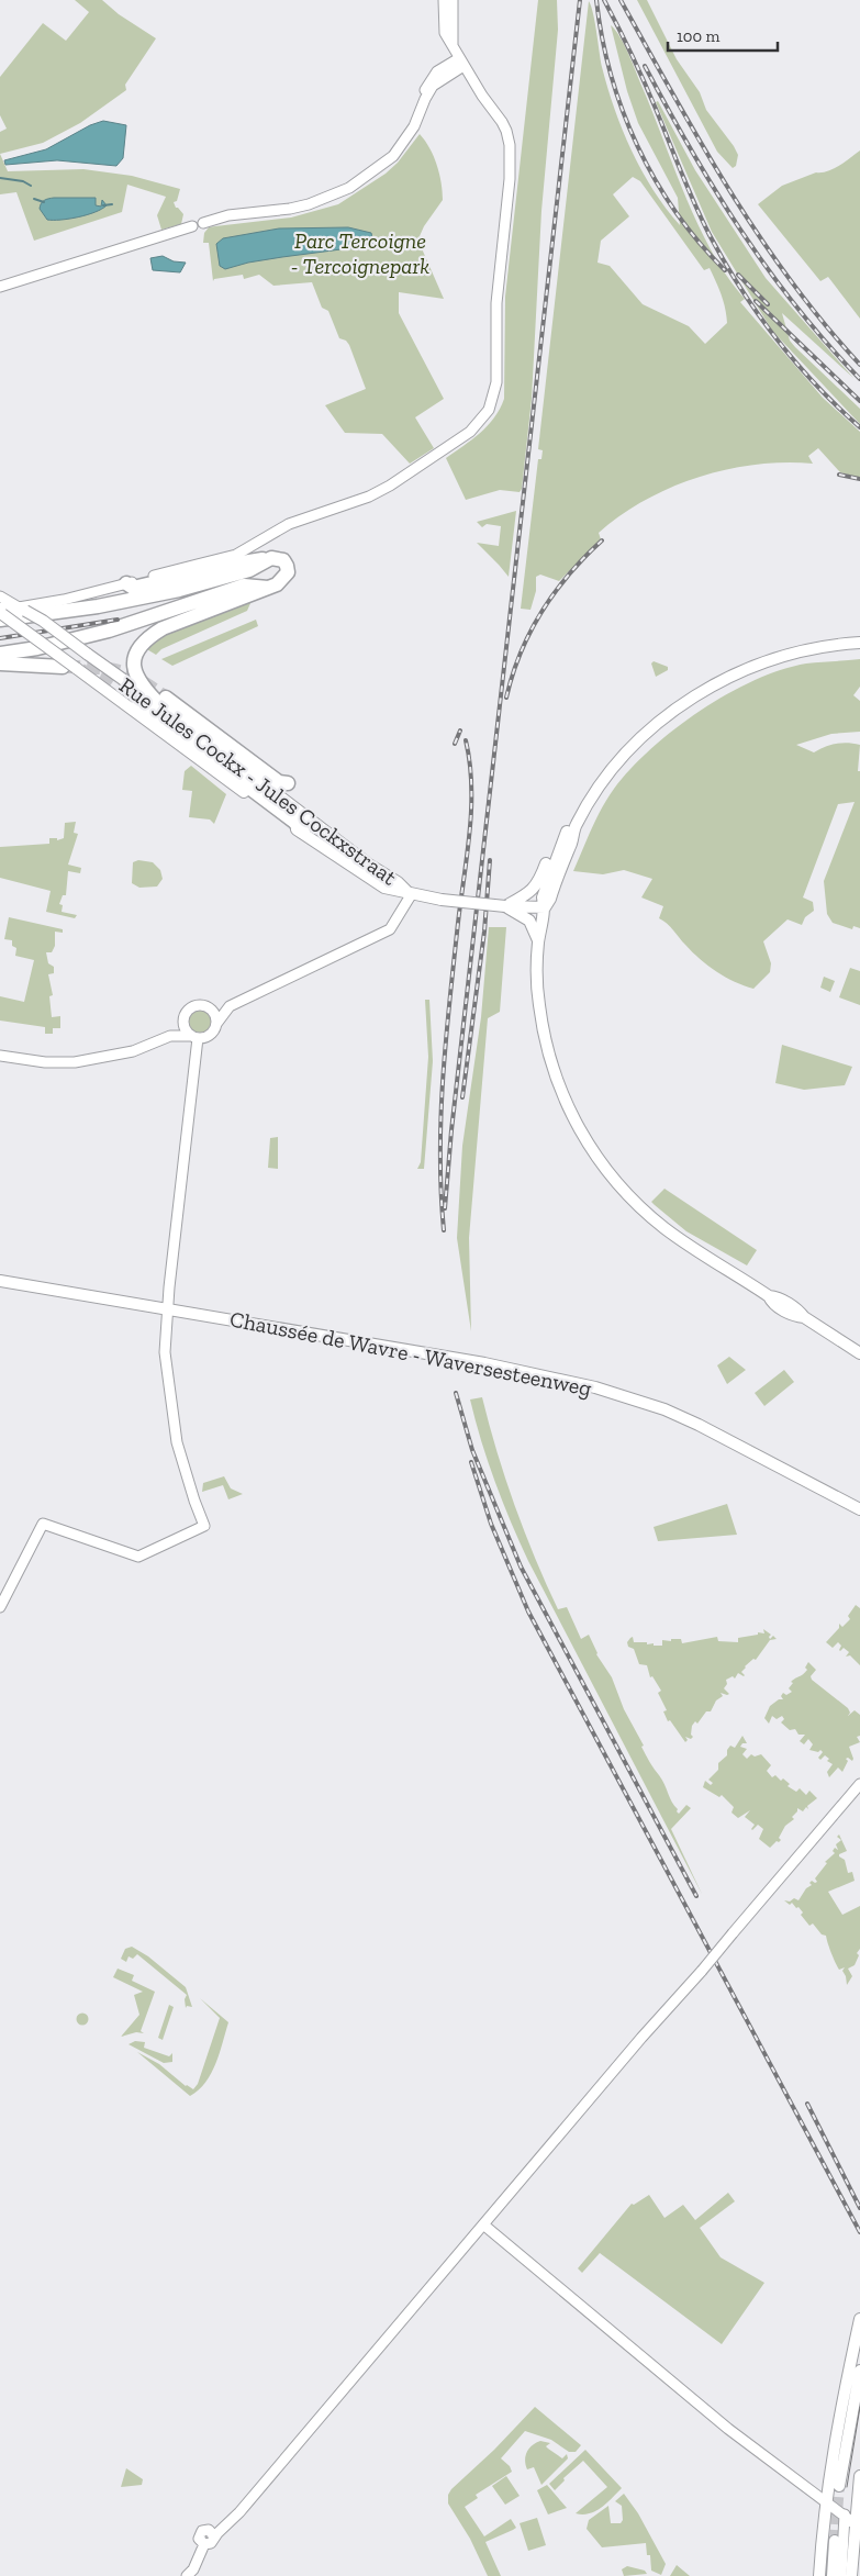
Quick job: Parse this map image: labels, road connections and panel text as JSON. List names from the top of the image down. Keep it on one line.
{"streets":{"main road":["Rue Jules Cockx - Jules Cockxstraat","Chaussée de Wavre - Waversesteenweg"]},"parks":["Parc Tercoigne - Tercoignepark"],"scale_bar":"100 m"}
